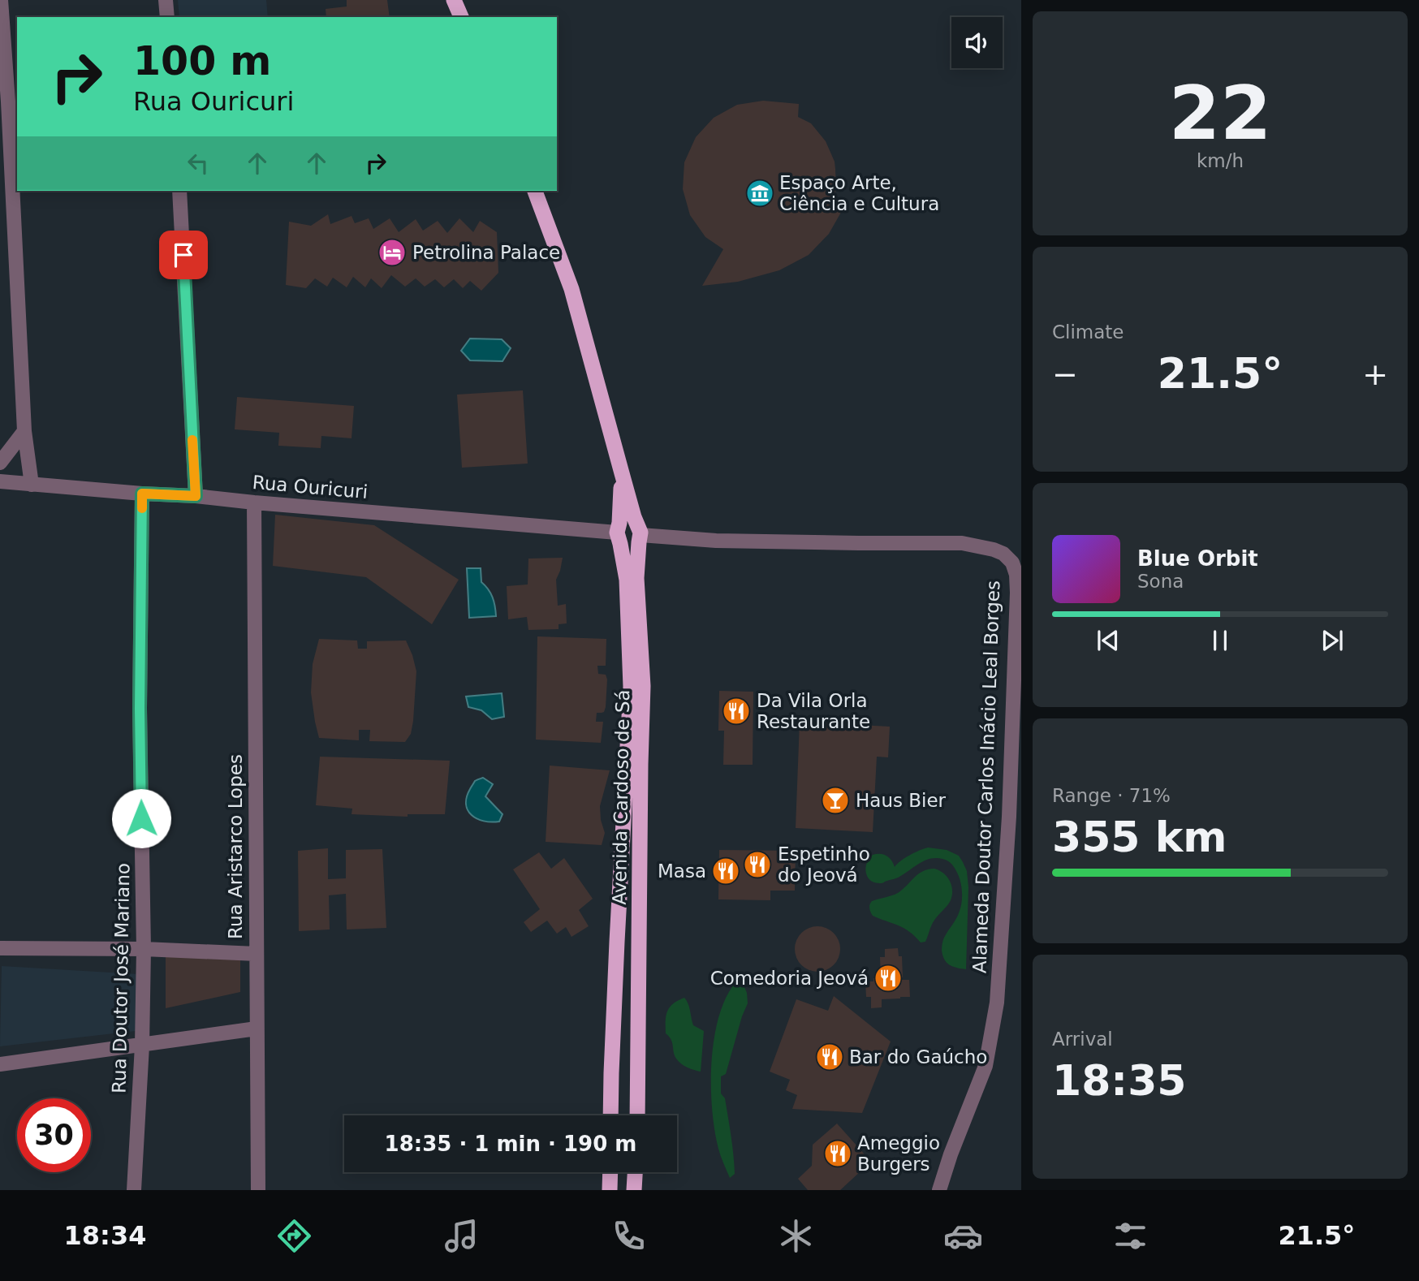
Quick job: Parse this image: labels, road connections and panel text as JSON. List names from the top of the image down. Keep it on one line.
{"streets":{"highway":["Avenida Cardoso de Sá"],"street":["Rua Ouricuri","Alameda Doutor Carlos Inácio Leal Borges","Rua Aristarco Lopes","Rua Doutor José Mariano"]},"crossings":[["Rua Ouricuri","Avenida Cardoso de Sá"],["Rua Ouricuri","Rua Aristarco Lopes"],["Rua Ouricuri","Rua Doutor José Mariano"],["Alameda Doutor Carlos Inácio Leal Borges","Avenida Cardoso de Sá"]],"places":{"museum":["Espaço Arte, Ciência e Cultura"],"hotel":["Petrolina Palace"],"restaurant":["Da Vila Orla Restaurante","Espetinho do Jeová","Masa","Comedoria Jeová","Bar do Gaúcho","Ameggio Burgers"],"bar":["Haus Bier"]},"page":{"tile":[["22","km/h"],"Climate",["Range · 71%","355 km"],["Arrival","18:35"]],"turn":["100 m","Rua Ouricuri"],"heat":["−","21.5°","+"],"song":["Blue Orbit","Sona"],"limit":"30","trip":"18:35 · 1 min · 190 m","tabs":["18:34","21.5°"]}}
